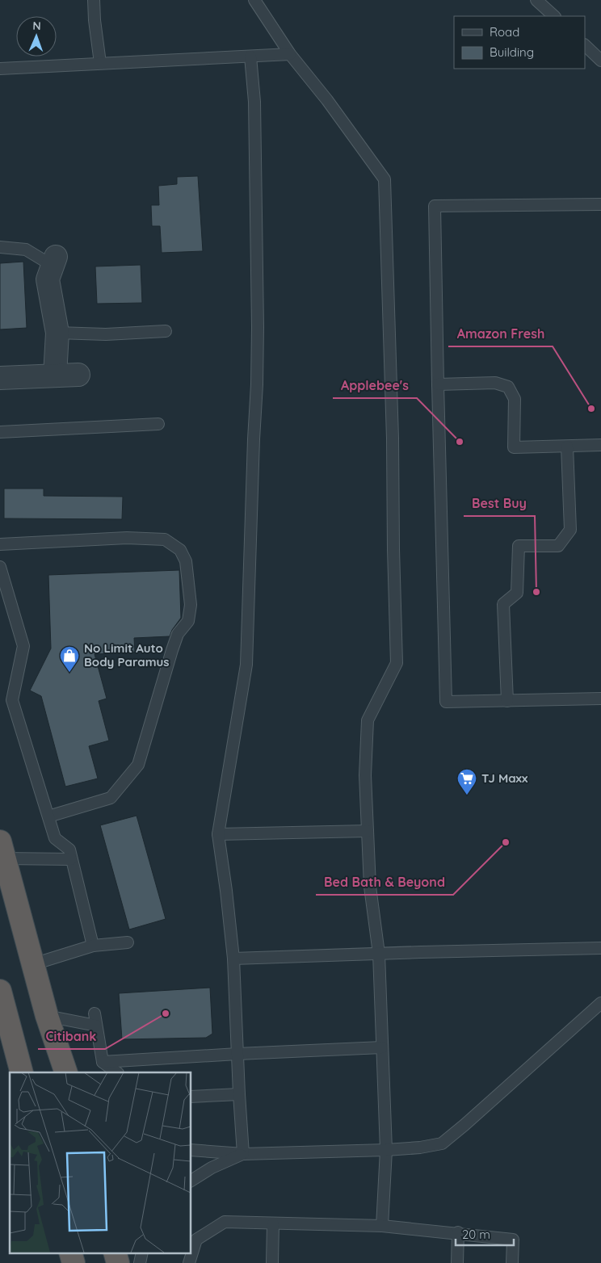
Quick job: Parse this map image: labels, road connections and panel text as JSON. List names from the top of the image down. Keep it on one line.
{"places":{"other":["Amazon Fresh","Applebee's","Best Buy","Bed Bath & Beyond","Citibank"],"shop":["No Limit Auto Body Paramus"],"supermarket":["TJ Maxx"]},"legend":["Road","Building"],"scale_bar":"20 m","north":"top"}
